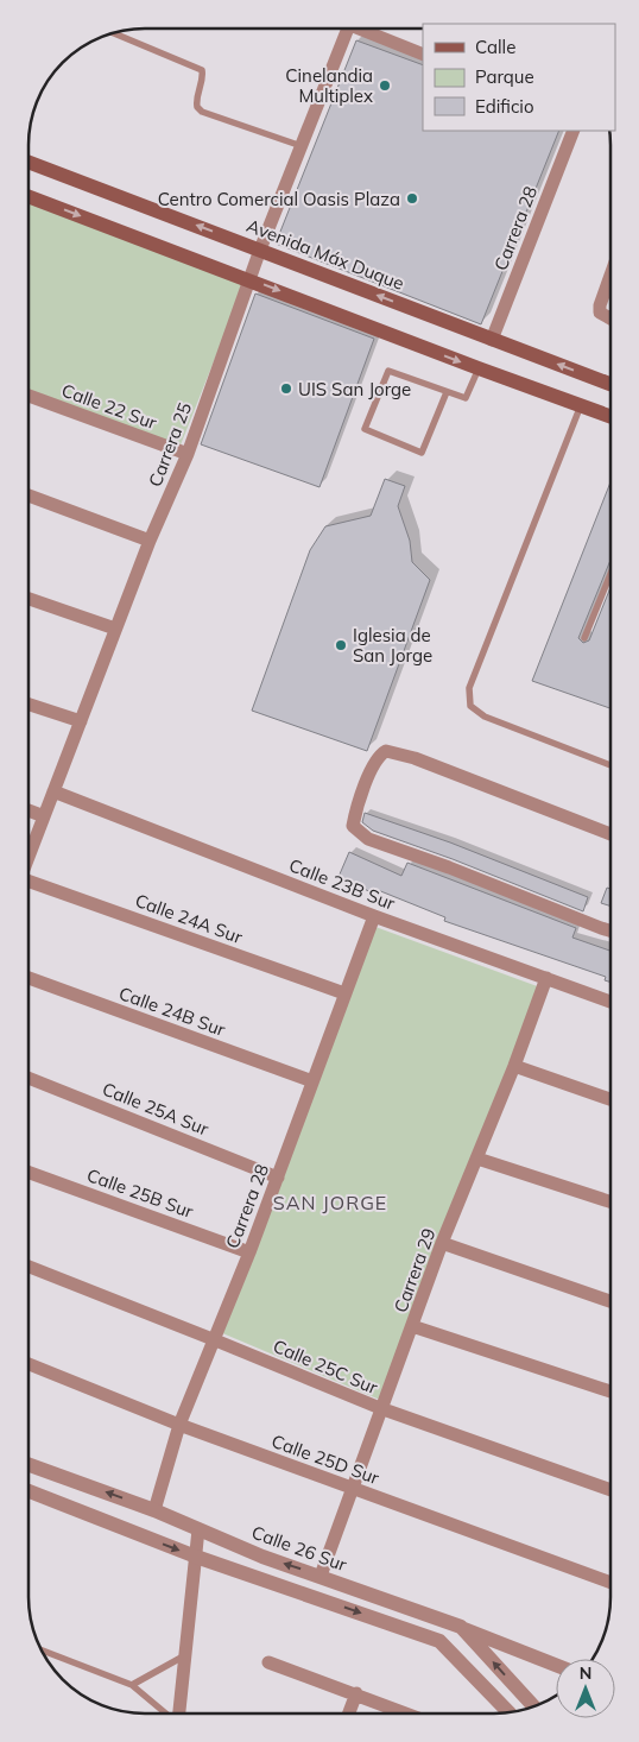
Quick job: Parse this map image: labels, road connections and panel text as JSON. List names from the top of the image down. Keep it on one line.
{"streets":{"main road":["Avenida Máx Duque"],"street":["Carrera 28","Calle 22 Sur","Carrera 25","Calle 23B Sur","Calle 24A Sur","Calle 24B Sur","Calle 25A Sur","Calle 25B Sur","Carrera 29","Calle 25C Sur","Calle 25D Sur","Calle 26 Sur"]},"crossings":[["Carrera 28","Avenida Máx Duque"],["Carrera 28","Calle 23B Sur"],["Carrera 28","Calle 24A Sur"],["Carrera 28","Calle 24B Sur"],["Carrera 28","Calle 25A Sur"],["Carrera 28","Calle 25B Sur"],["Carrera 28","Calle 25C Sur"],["Carrera 28","Calle 25D Sur"],["Carrera 28","Calle 26 Sur"],["Avenida Máx Duque","Carrera 25"],["Calle 22 Sur","Carrera 25"],["Carrera 25","Calle 23B Sur"],["Calle 23B Sur","Carrera 29"],["Carrera 29","Calle 25C Sur"],["Carrera 29","Calle 25D Sur"],["Carrera 29","Calle 26 Sur"]],"districts":["SAN JORGE"],"places":["Cinelandia Multiplex","Centro Comercial Oasis Plaza","UIS San Jorge","Iglesia de San Jorge"],"legend":["Calle","Parque","Edificio"],"north":"top"}
